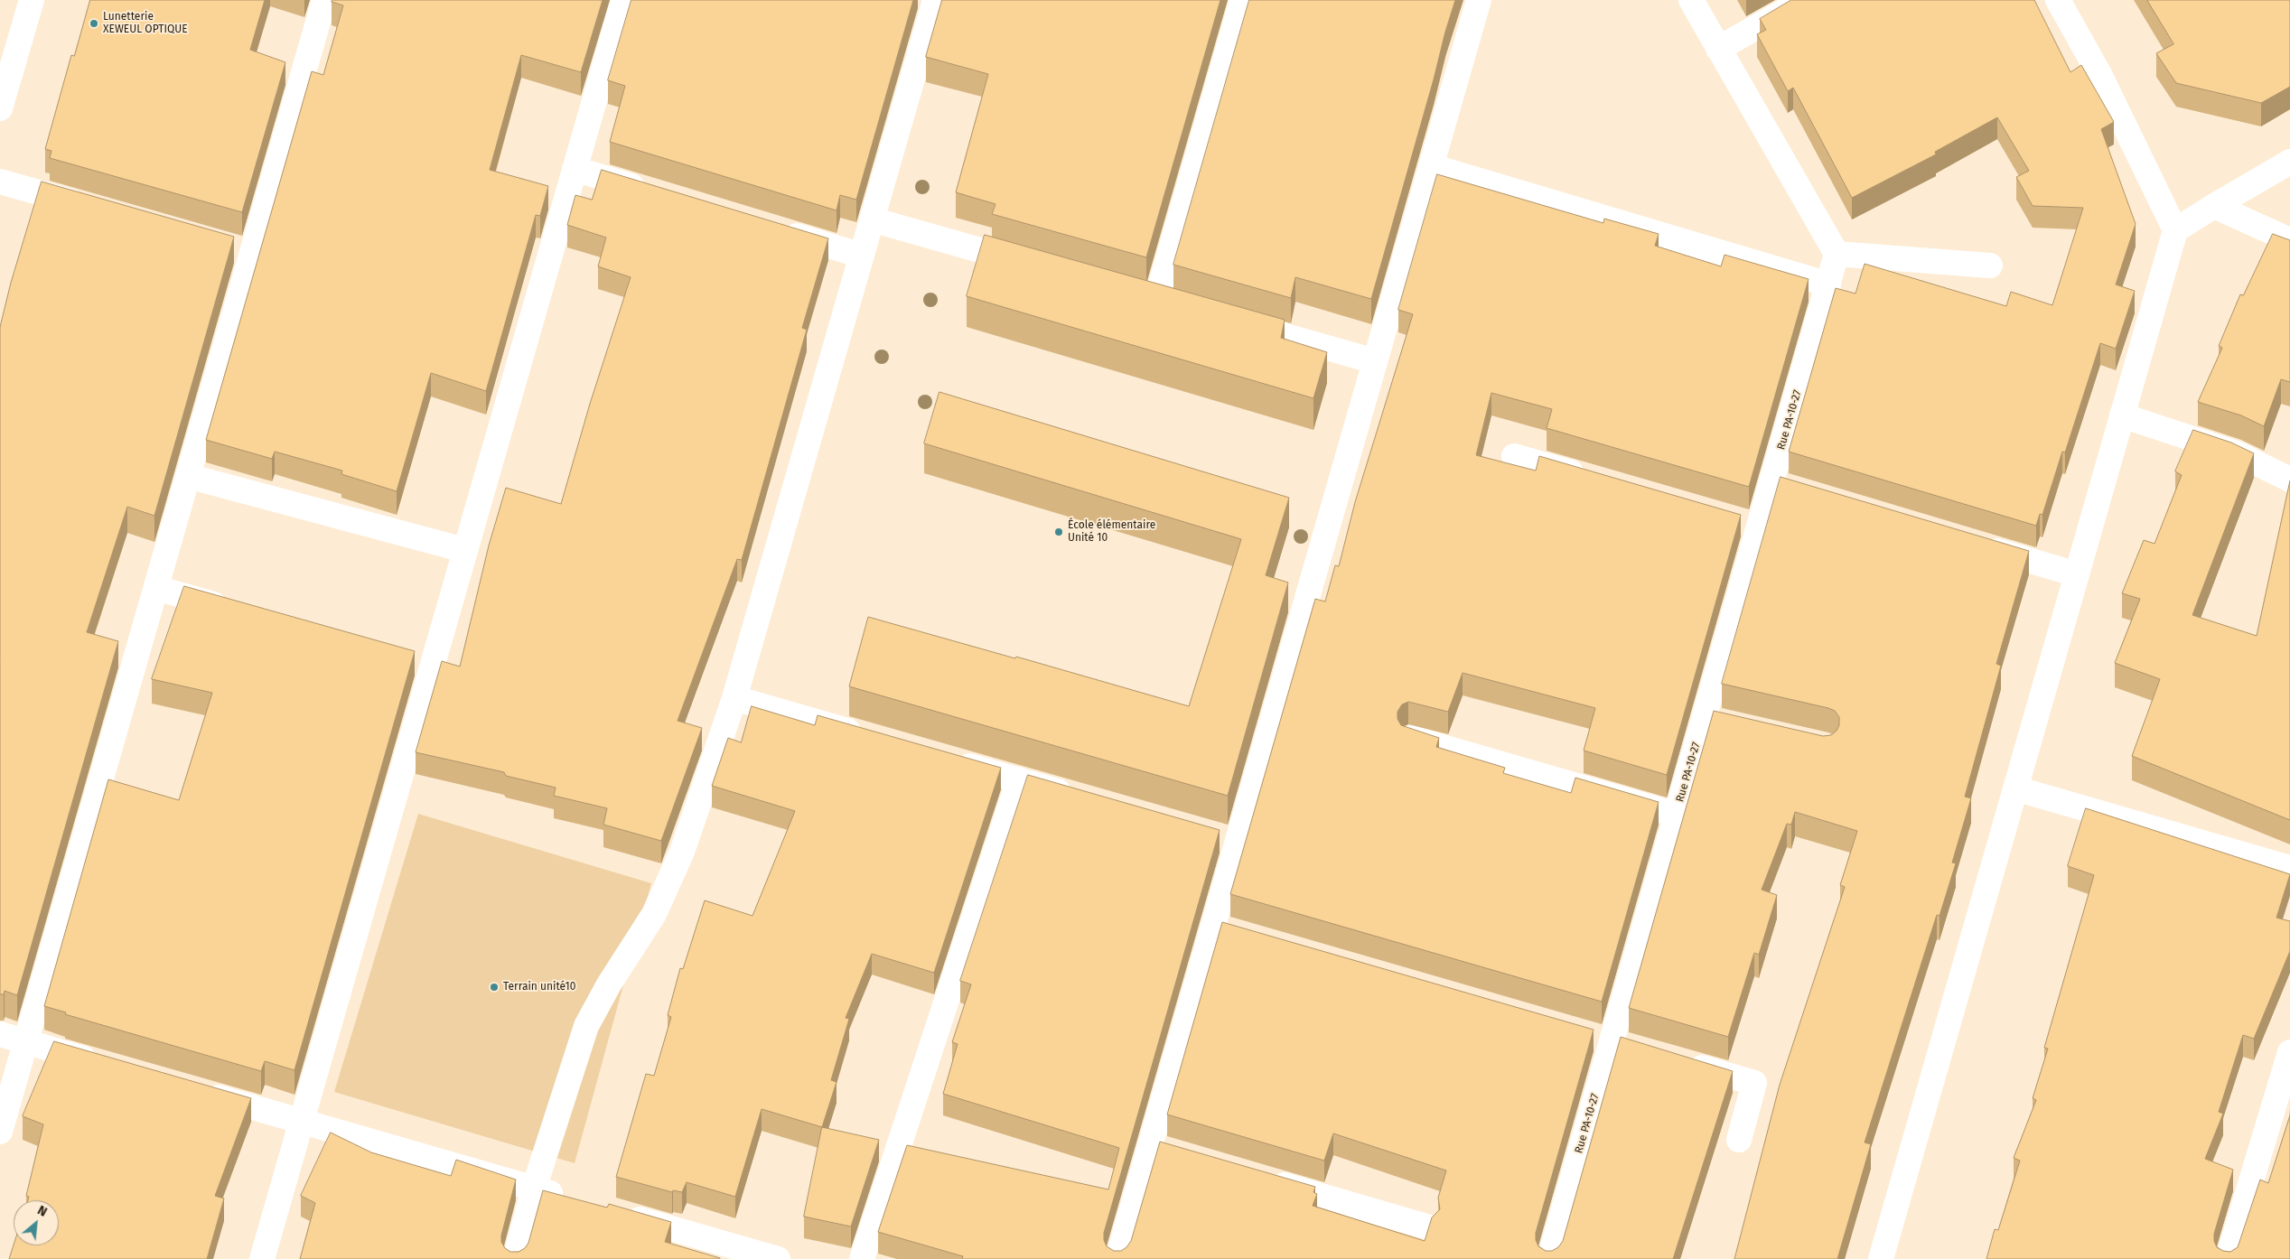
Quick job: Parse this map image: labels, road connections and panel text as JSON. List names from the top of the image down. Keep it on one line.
{"streets":{"street":["Rue PA-10-27"]},"places":["Lunetterie XEWEUL OPTIQUE","École élémentaire Unité 10","Terrain unité10"],"north":"top right"}
